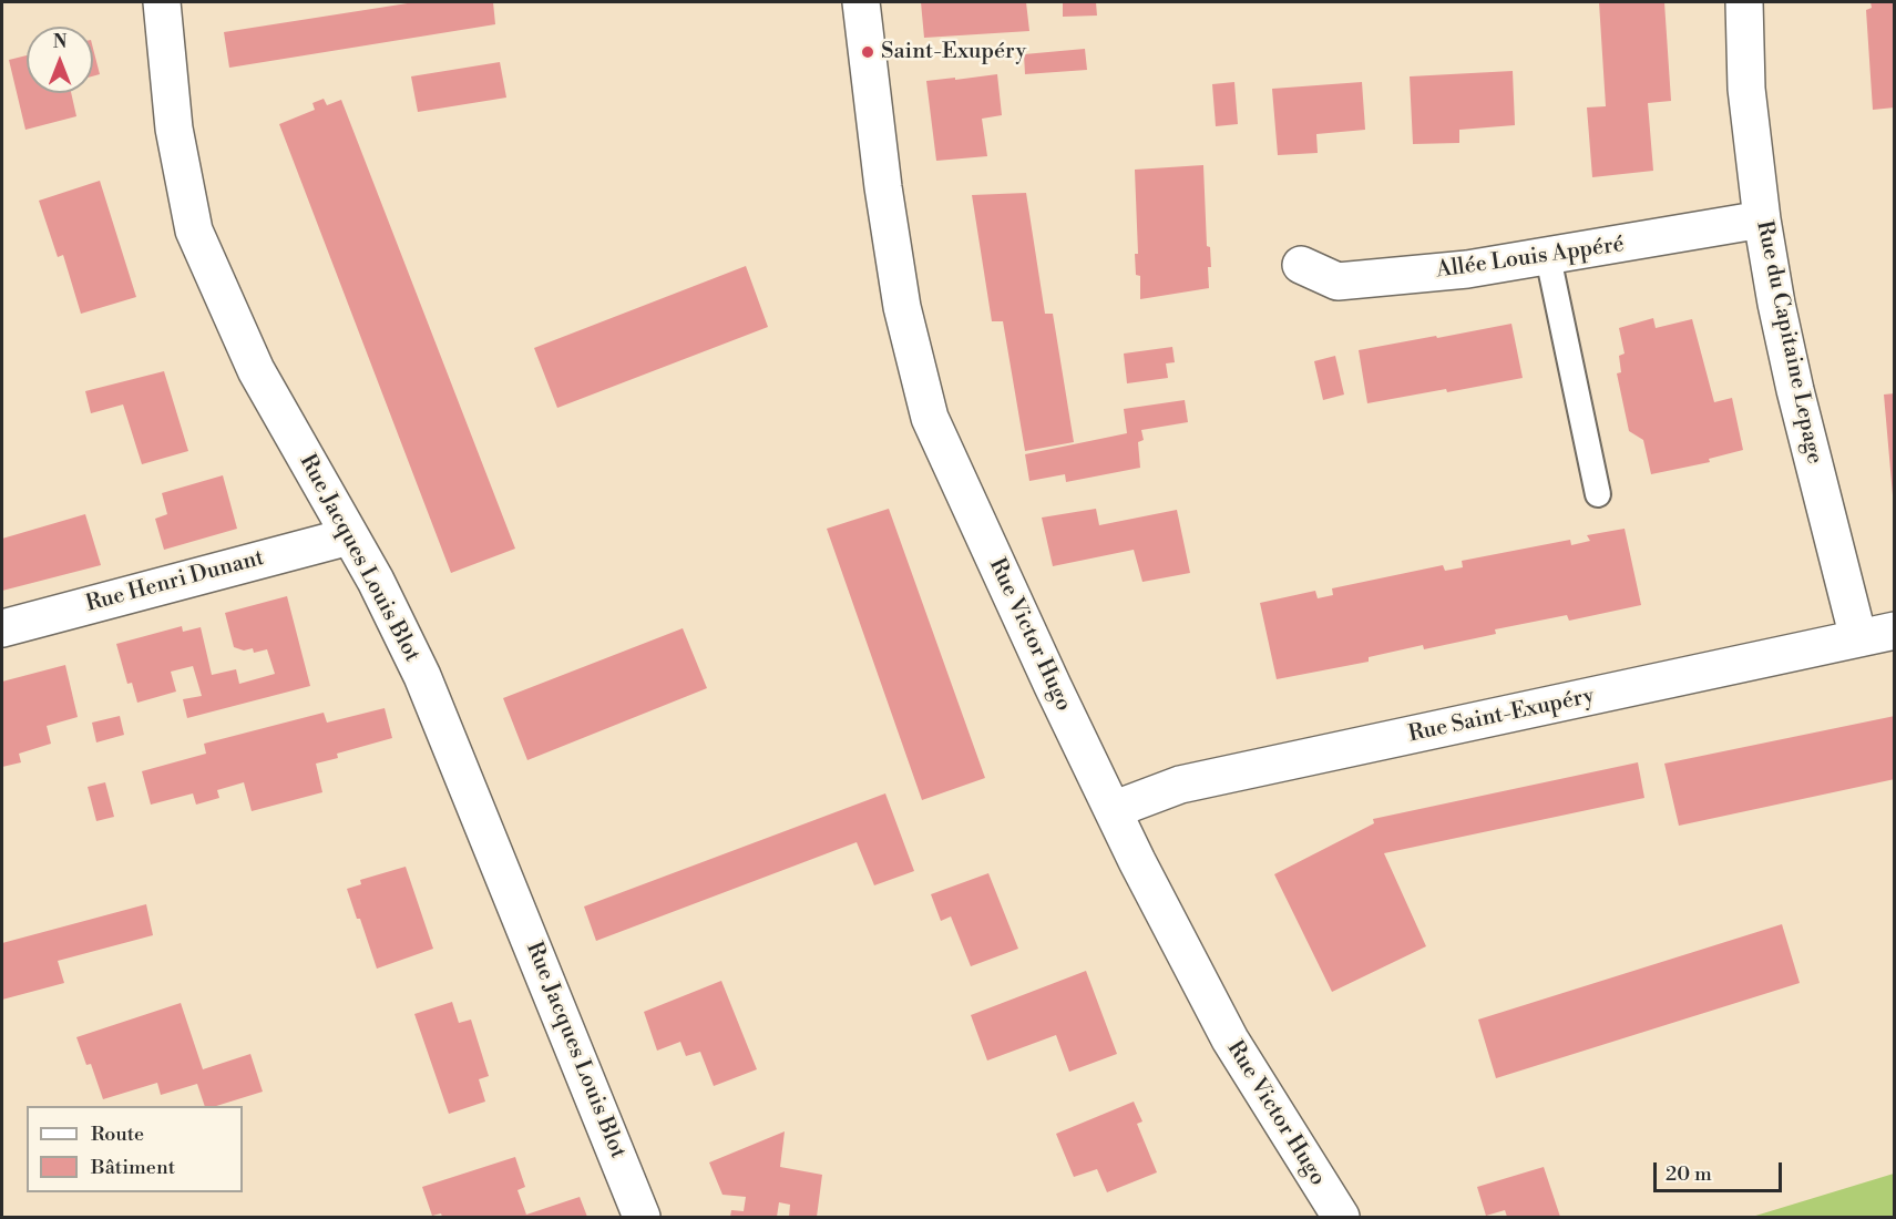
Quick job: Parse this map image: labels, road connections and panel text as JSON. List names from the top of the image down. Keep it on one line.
{"streets":{"street":["Allée Louis Appéré","Rue du Capitaine Lepage","Rue Jacques Louis Blot","Rue Henri Dunant","Rue Victor Hugo","Rue Saint-Exupéry"]},"crossings":[["Allée Louis Appéré","Rue du Capitaine Lepage"],["Rue du Capitaine Lepage","Rue Saint-Exupéry"],["Rue Jacques Louis Blot","Rue Henri Dunant"],["Rue Victor Hugo","Rue Saint-Exupéry"]],"places":["Saint-Exupéry"],"legend":["Route","Bâtiment"],"scale_bar":"20 m","north":"top"}
